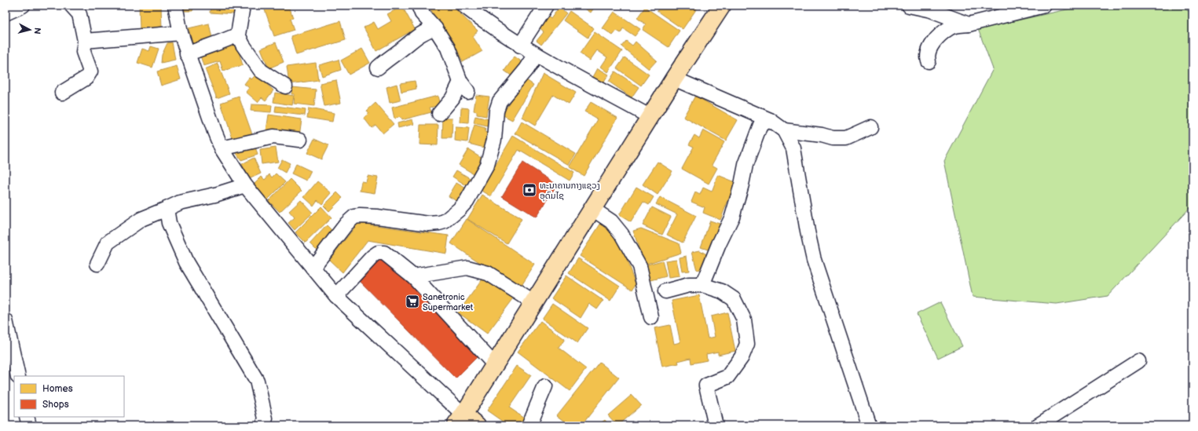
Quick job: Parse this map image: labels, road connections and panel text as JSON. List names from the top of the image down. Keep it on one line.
{"places":{"bank":["ທະນາຄານກາງແຊວງ ອຸດົມໄຊ"],"supermarket":["Sanetronic Supermarket"]},"legend":["Homes","Shops"],"north":"right"}
